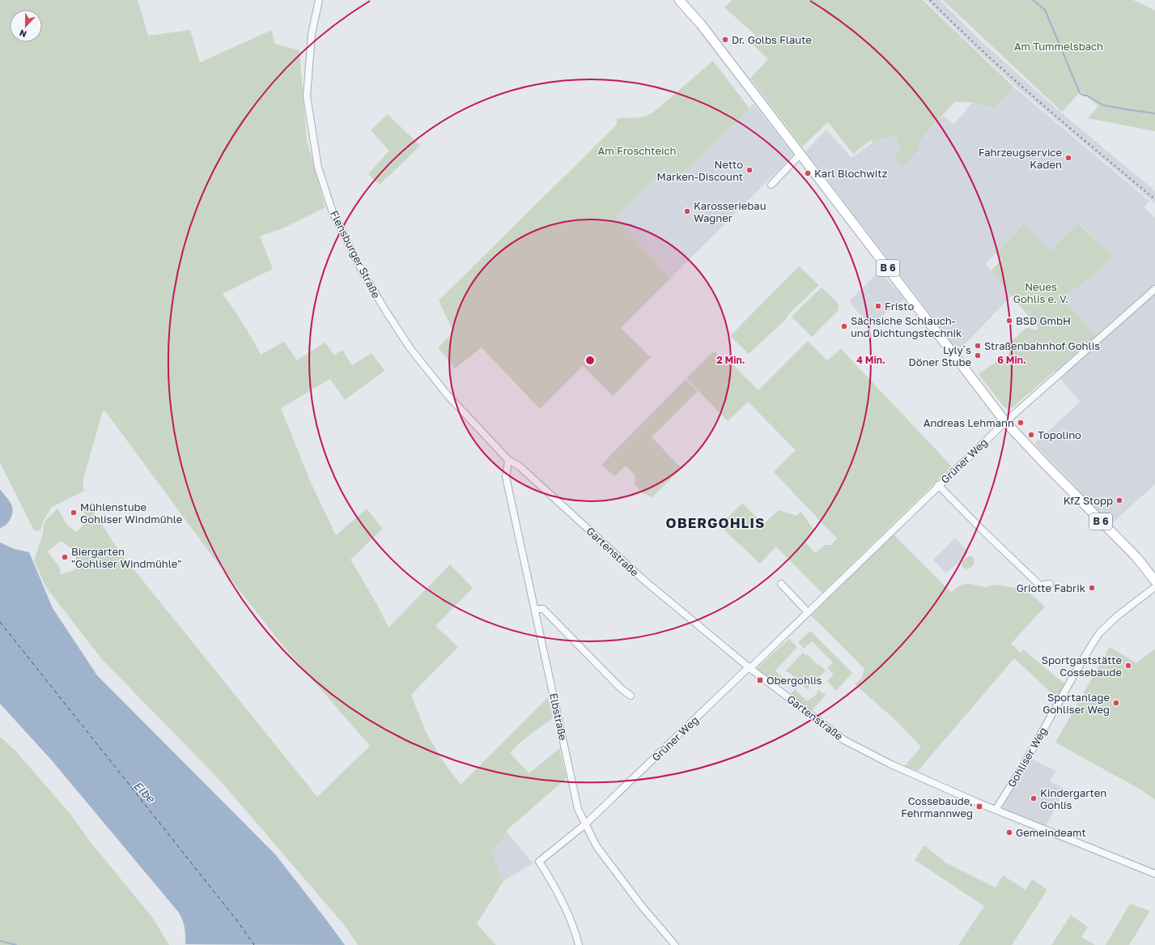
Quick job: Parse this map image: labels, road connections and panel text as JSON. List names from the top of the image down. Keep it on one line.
{"streets":{"main road":["B 6"],"street":["Flensburger Straße","Grüner Weg","Gartenstraße","Elbstraße","Gohliser Weg"]},"crossings":[["Flensburger Straße","Gartenstraße"],["B 6","Grüner Weg"],["Grüner Weg","Gartenstraße"],["Grüner Weg","Elbstraße"],["Gartenstraße","Elbstraße"],["Gartenstraße","Gohliser Weg"]],"districts":["OBERGOHLIS"],"water":["Elbe"],"parks":["Am Tummelsbach","Am Froschteich","Neues Gohlis e. V."],"places":{"other":["Dr. Golbs Flaute","Fahrzeugservice Kaden","Netto Marken-Discount","Karl Blochwitz","Karosseriebau Wagner","Fristo","BSD GmbH","Sächsiche Schlauch- und Dichtungstechnik","Straßenbahnhof Gohlis","Lyly´s Döner Stube","Andreas Lehmann","Topolino","KfZ Stopp","Mühlenstube Gohliser Windmühle","Biergarten \"Gohliser Windmühle\"","Griotte Fabrik","Sportgaststätte Cossebaude","Sportanlage Gohliser Weg","Kindergarten Gohlis","Gemeindeamt"],"transit":["Obergohlis","Cossebaude, Fehrmannweg"]},"north":"bottom","rings":["2 Min.","4 Min.","6 Min."]}
